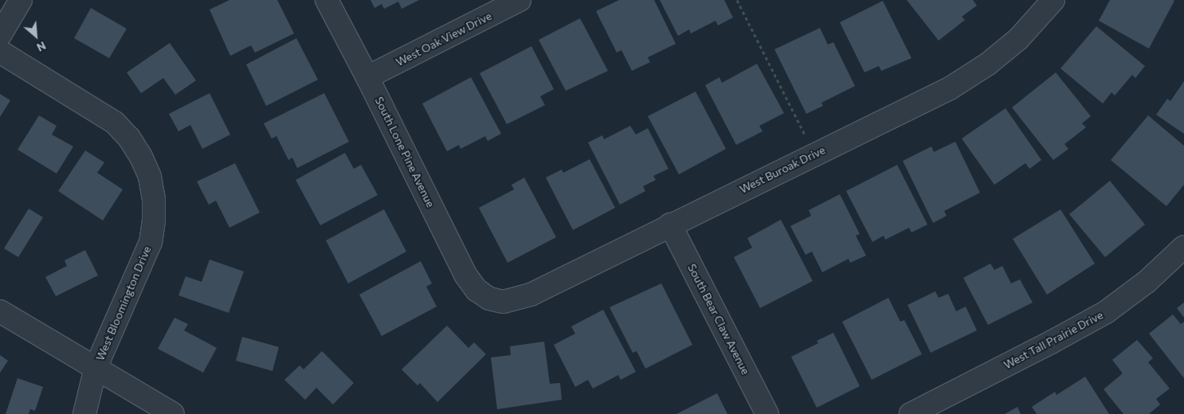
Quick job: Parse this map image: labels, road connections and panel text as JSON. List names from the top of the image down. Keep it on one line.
{"streets":{"street":["West Oak View Drive","South Lone Pine Avenue","West Buroak Drive","West Bloomington Drive","South Bear Claw Avenue","West Tall Prairie Drive"]},"crossings":[["West Oak View Drive","South Lone Pine Avenue"],["South Lone Pine Avenue","West Buroak Drive"],["West Buroak Drive","South Bear Claw Avenue"]],"north":"bottom right"}
